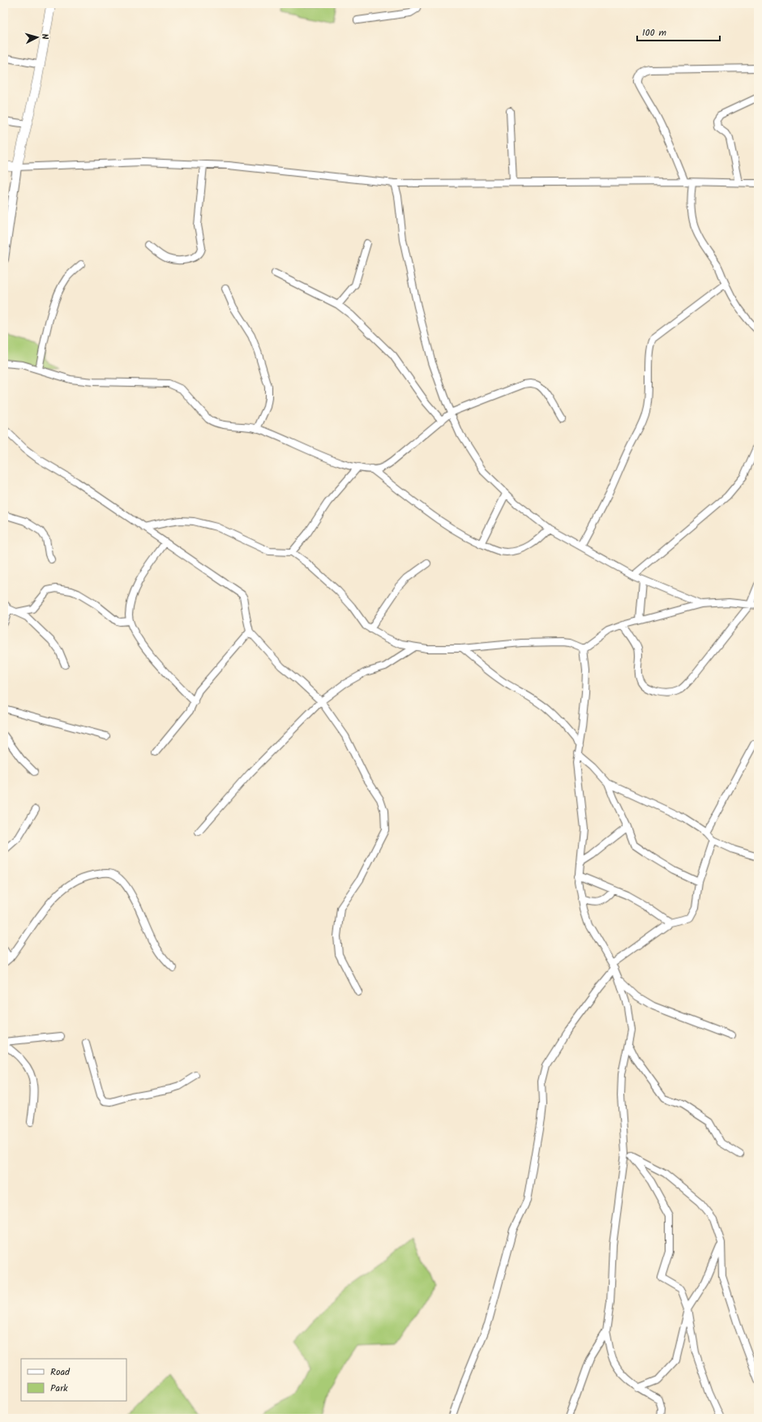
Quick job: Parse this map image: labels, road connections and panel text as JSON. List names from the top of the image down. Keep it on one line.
{"legend":["Road","Park"],"scale_bar":"100 m","north":"right"}
